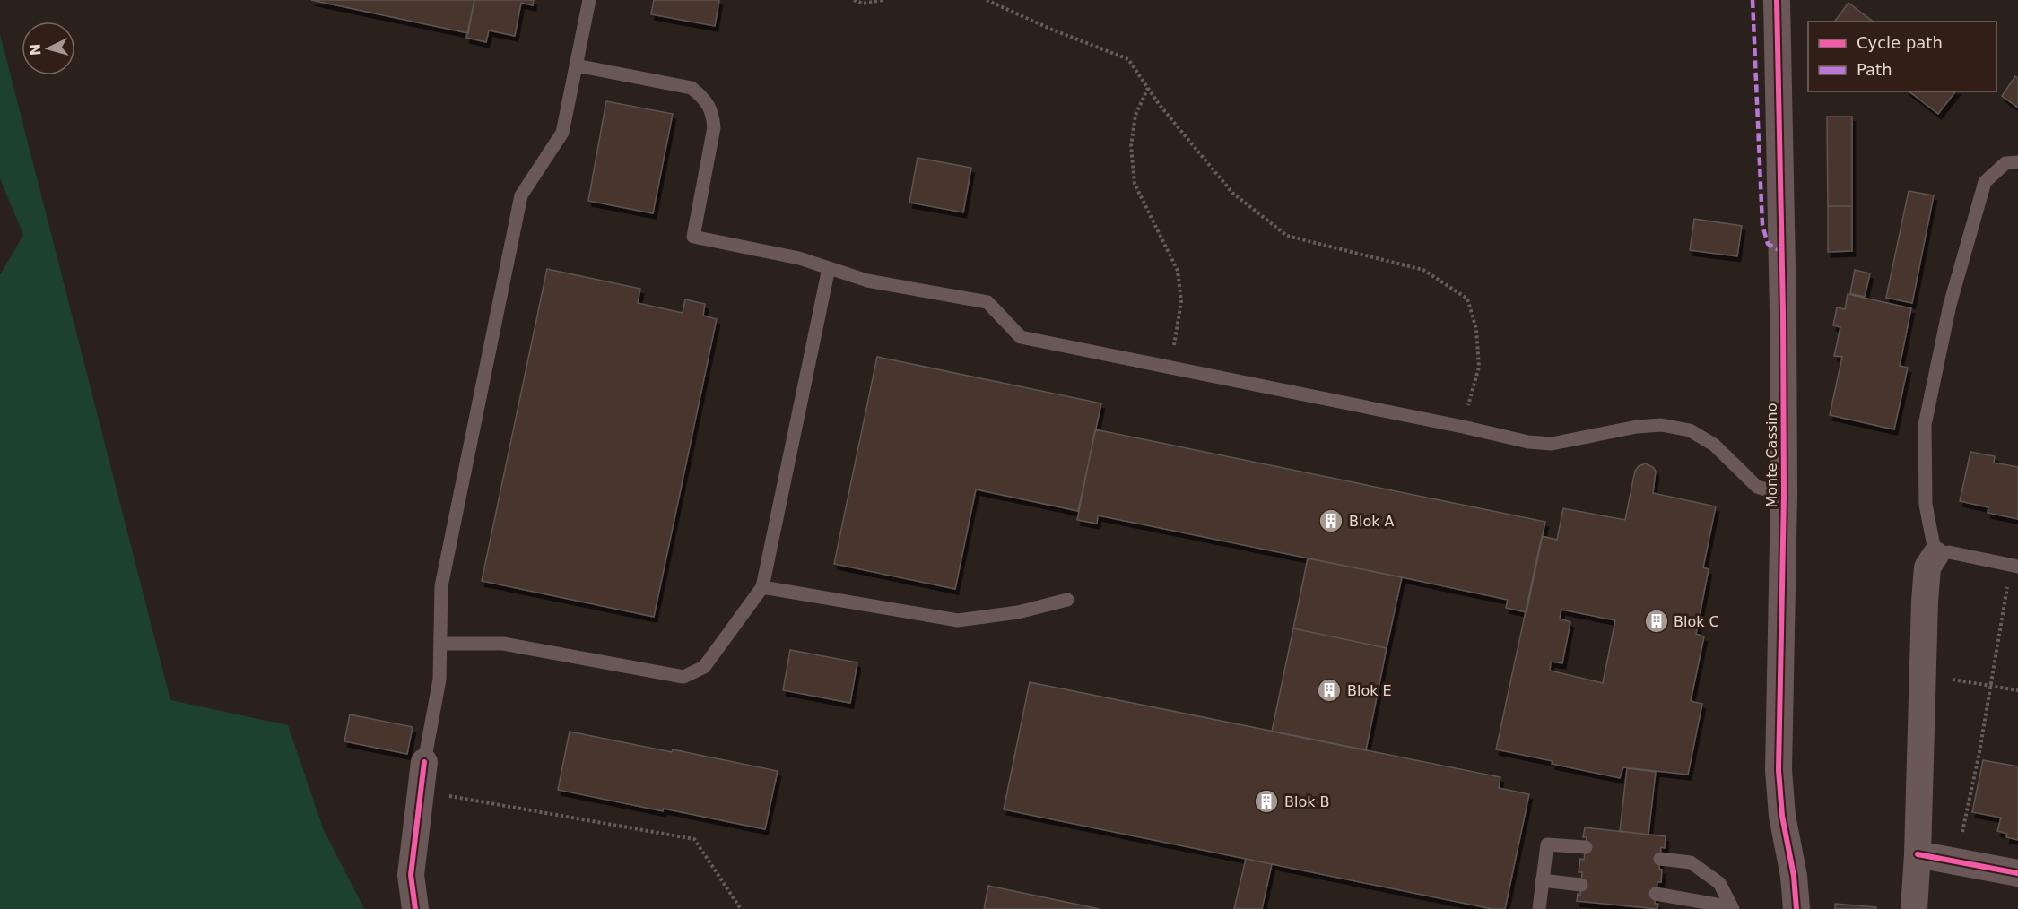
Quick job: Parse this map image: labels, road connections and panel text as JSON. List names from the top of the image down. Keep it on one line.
{"streets":{"street":["Monte Cassino"]},"places":{"building":["Blok A","Blok C","Blok E","Blok B"]},"legend":["Cycle path","Path"],"north":"left"}
